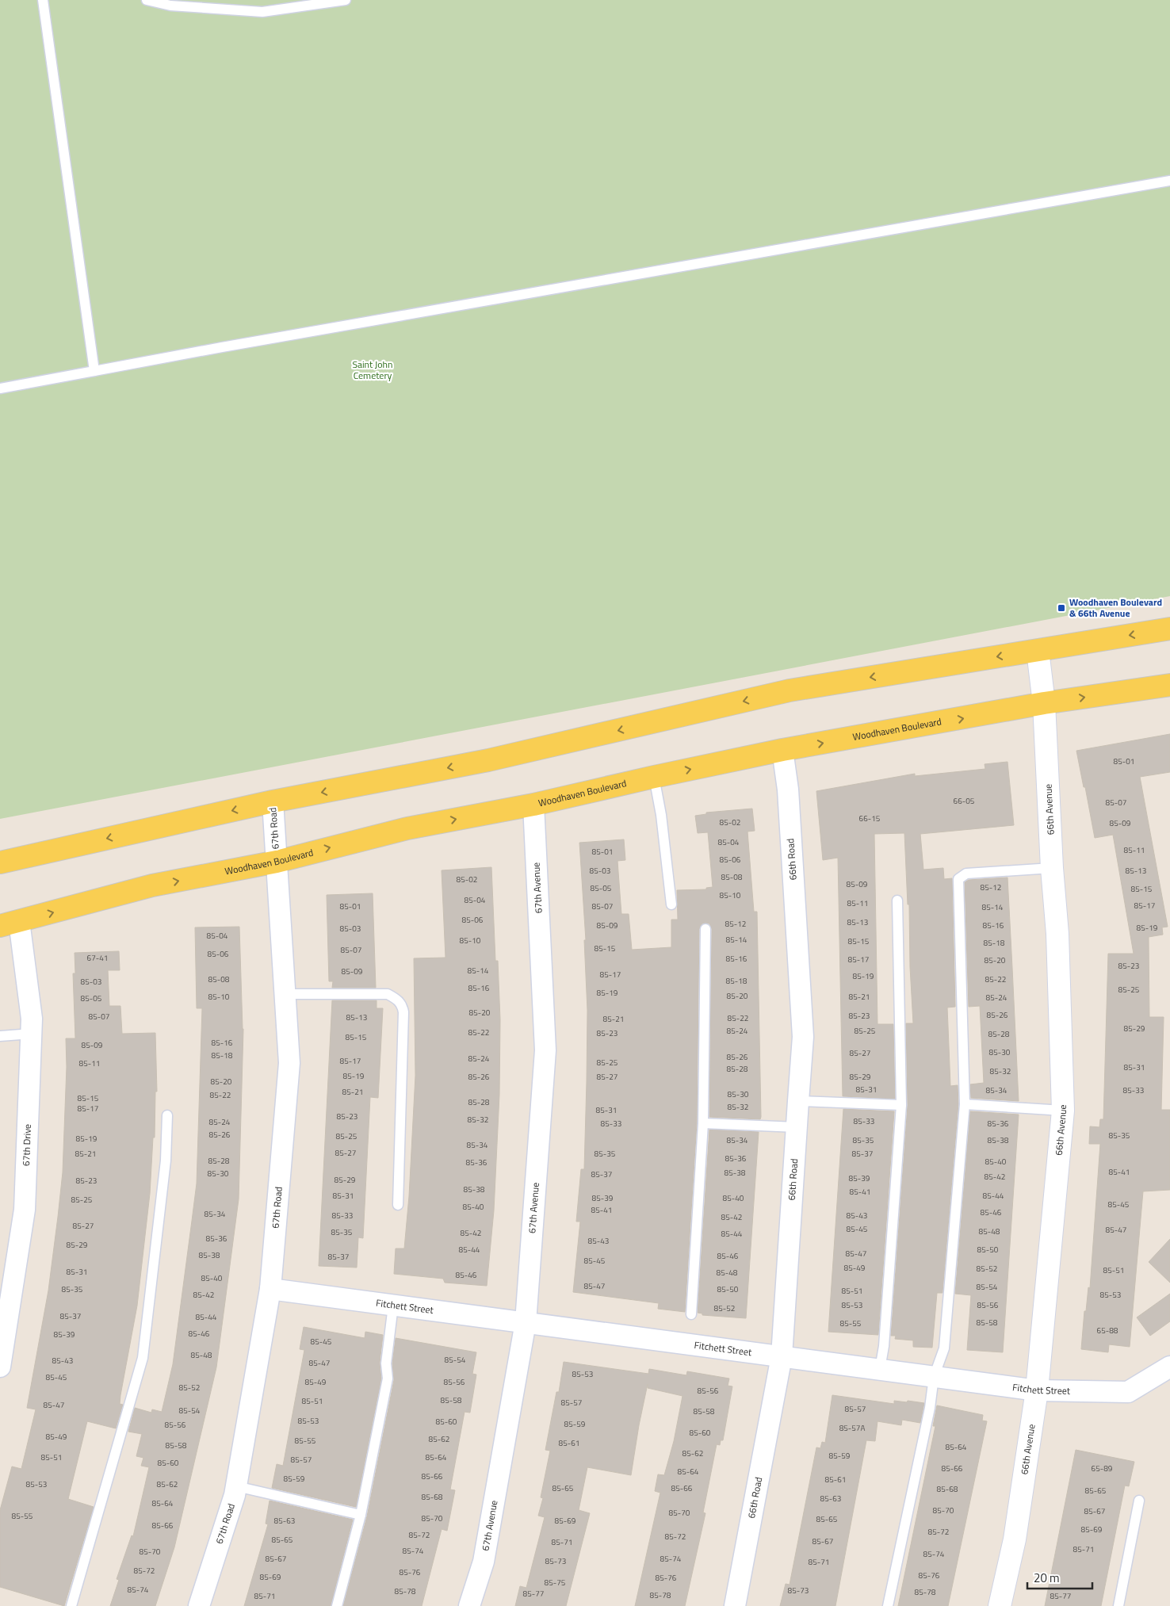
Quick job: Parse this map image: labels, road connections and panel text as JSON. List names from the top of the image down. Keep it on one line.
{"streets":{"main road":["Woodhaven Boulevard"],"street":["66th Avenue","67th Road","66th Road","67th Avenue","67th Drive","Fitchett Street"]},"crossings":[["Woodhaven Boulevard","66th Avenue"],["Woodhaven Boulevard","67th Road"],["Woodhaven Boulevard","66th Road"],["Woodhaven Boulevard","67th Avenue"],["Woodhaven Boulevard","67th Drive"],["66th Avenue","Fitchett Street"],["67th Road","Fitchett Street"],["66th Road","Fitchett Street"],["67th Avenue","Fitchett Street"]],"parks":["Saint John Cemetery"],"places":{"transit":["Woodhaven Boulevard & 66th Avenue"]},"house_numbers":["85-01","66-05","85-07","66-15","85-02","85-09","85-04","85-11","85-01","85-06","85-03","85-13","85-08","85-02","85-09","85-12","85-05","85-15","85-10","85-04","85-11","85-17","85-01","85-07","85-14","85-06","85-13","85-12","85-09","85-16","85-19","85-03","85-04","85-14","85-10","85-15","85-18","85-15","85-07","85-06","67-41","85-16","85-17","85-20","85-23","85-14","85-09","85-17","85-19","85-08","85-22","85-18","85-03","85-16","85-25","85-19","85-20","85-10","85-21","85-24","85-05","85-20","85-26","85-23","85-07","85-13","85-22","85-21","85-29","85-24","85-25","85-22","85-23","85-28","85-15","85-16","85-09","85-30","85-27","85-18","85-26","85-24","85-17","85-25","85-11","85-31","85-28","85-32","85-19","85-26","85-27","85-29","85-20","85-31","85-34","85-33","85-21","85-30","85-22","85-15","85-28","85-32","85-17","85-31","85-23","85-32","85-33","85-24","85-33","85-36","85-26","85-35","85-25","85-19","85-34","85-35","85-38","85-34","85-27","85-21","85-35","85-37","85-36","85-28","85-40","85-36","85-41","85-38","85-30","85-37","85-42","85-39","85-29","85-23","85-38","85-41","85-31","85-44","85-39","85-40","85-25","85-45","85-40","85-41","85-46","85-34","85-33","85-43","85-42","85-27","85-45","85-47","85-48","85-35","85-42","85-44","85-36","85-43","85-29","85-44","85-50","85-47","85-38","85-46","85-37","85-45","85-49","85-52","85-51","85-31","85-48","85-46","85-40","85-47","85-54","85-35","85-50","85-51","85-42","85-53","85-53","85-56","85-52","85-37","85-44","85-58","85-55","65-88","85-46","85-39","85-45","85-48","85-54","85-43","85-47","85-53","85-45","85-49","85-56","85-52","85-56","85-58","85-51","85-57","85-47","85-57","85-54","85-58","85-53","85-60","85-59","85-56","85-57A","85-60","85-49","85-62","85-55","85-61","85-58","85-64","85-62","85-59","85-51","85-64","85-57","85-60","85-66","65-89","85-64","85-66","85-59","85-61","85-53","85-62","85-65","85-66","85-68","85-65","85-68","85-63","85-64","85-70","85-67","85-70","85-55","85-70","85-65","85-63","85-69","85-66","85-69","85-72","85-72","85-72","85-65","85-67","85-71","85-71","85-74","85-70","85-74","85-67","85-74","85-73","85-71","85-72","85-76","85-76","85-69","85-76","85-75","85-74","85-73","85-78","85-78","85-77","85-78","85-71","85-77"],"scale_bar":"20 m"}
